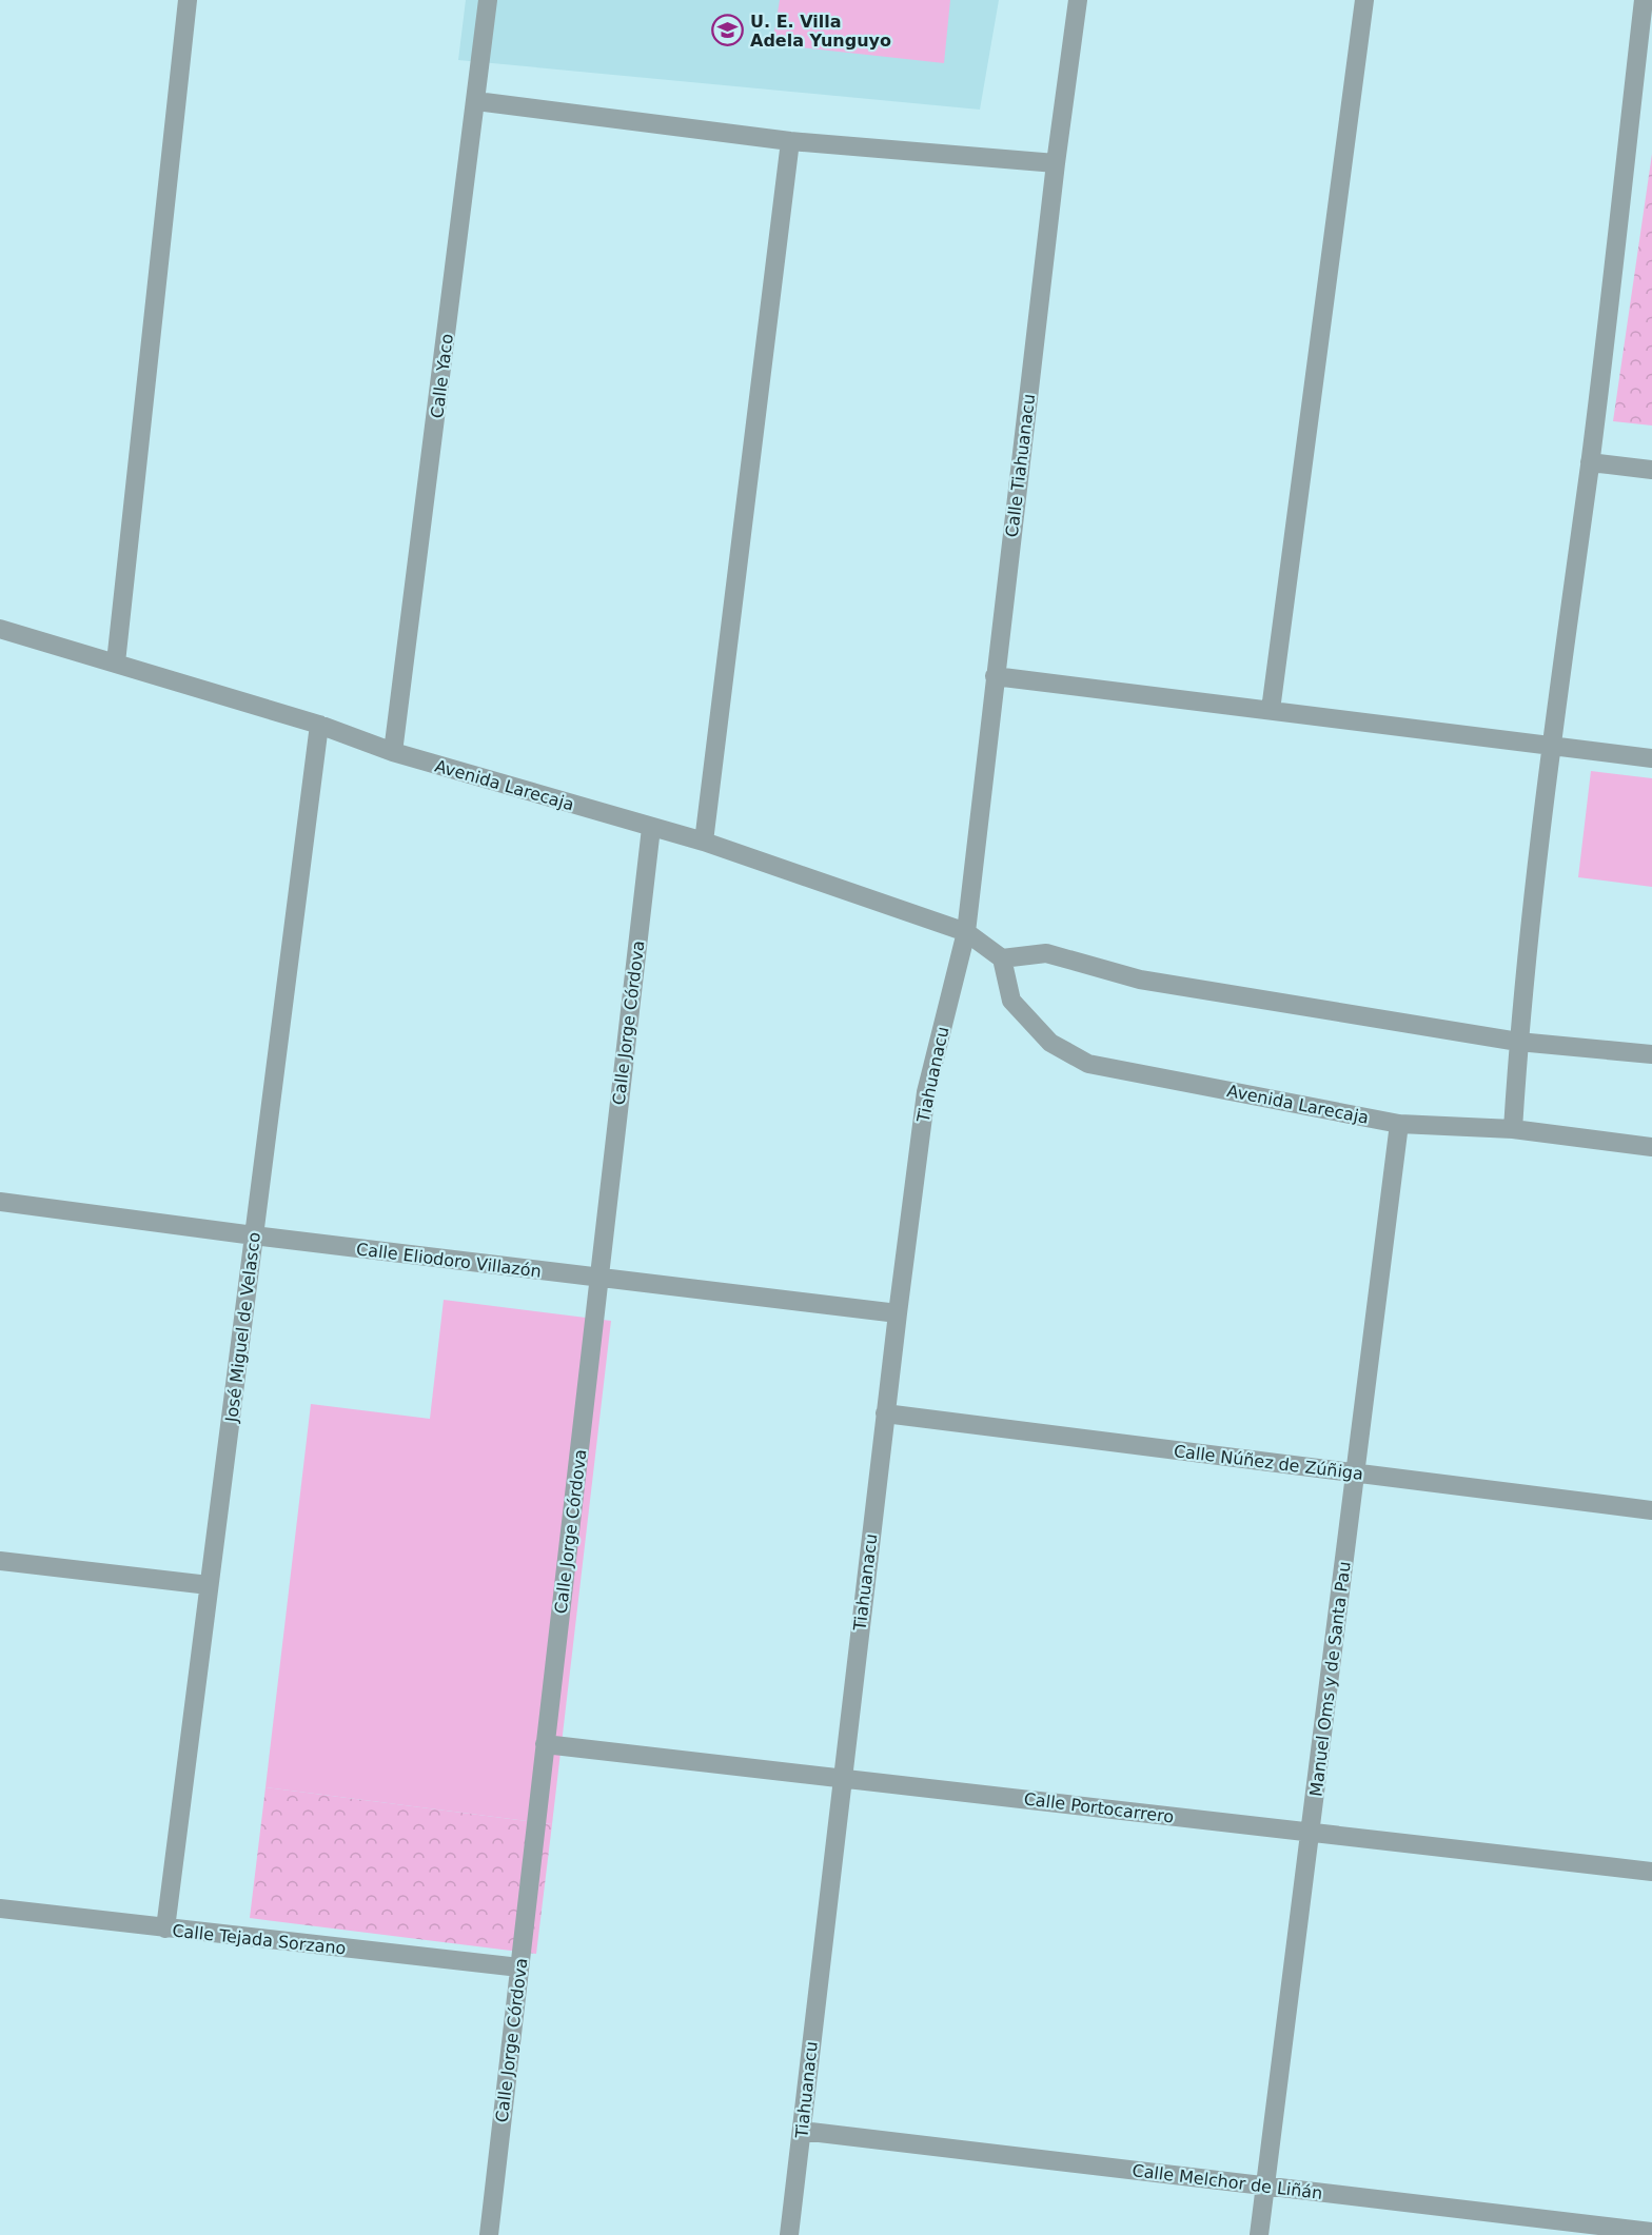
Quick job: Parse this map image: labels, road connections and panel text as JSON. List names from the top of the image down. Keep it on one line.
{"streets":{"street":["Calle Yaco","Calle Tiahuanacu","Avenida Larecaja","Calle Jorge Córdova","Tiahuanacu","Calle Eliodoro Villazón","José Miguel de Velasco","Calle Núñez de Zúñiga","Manuel Oms y de Santa Pau","Calle Portocarrero","Calle Tejada Sorzano","Calle Melchor de Liñán"]},"crossings":[["Calle Yaco","Avenida Larecaja"],["Calle Tiahuanacu","Avenida Larecaja"],["Calle Tiahuanacu","Tiahuanacu"],["Avenida Larecaja","Calle Jorge Córdova"],["Avenida Larecaja","Tiahuanacu"],["Avenida Larecaja","José Miguel de Velasco"],["Avenida Larecaja","Manuel Oms y de Santa Pau"],["Calle Jorge Córdova","Calle Eliodoro Villazón"],["Calle Jorge Córdova","Calle Portocarrero"],["Calle Jorge Córdova","Calle Tejada Sorzano"],["Tiahuanacu","Calle Eliodoro Villazón"],["Tiahuanacu","Calle Núñez de Zúñiga"],["Tiahuanacu","Calle Portocarrero"],["Tiahuanacu","Calle Melchor de Liñán"],["Calle Eliodoro Villazón","José Miguel de Velasco"],["José Miguel de Velasco","Calle Tejada Sorzano"],["Calle Núñez de Zúñiga","Manuel Oms y de Santa Pau"],["Manuel Oms y de Santa Pau","Calle Portocarrero"],["Manuel Oms y de Santa Pau","Calle Melchor de Liñán"]],"places":{"school or university":["U. E. Villa Adela Yunguyo"]}}
